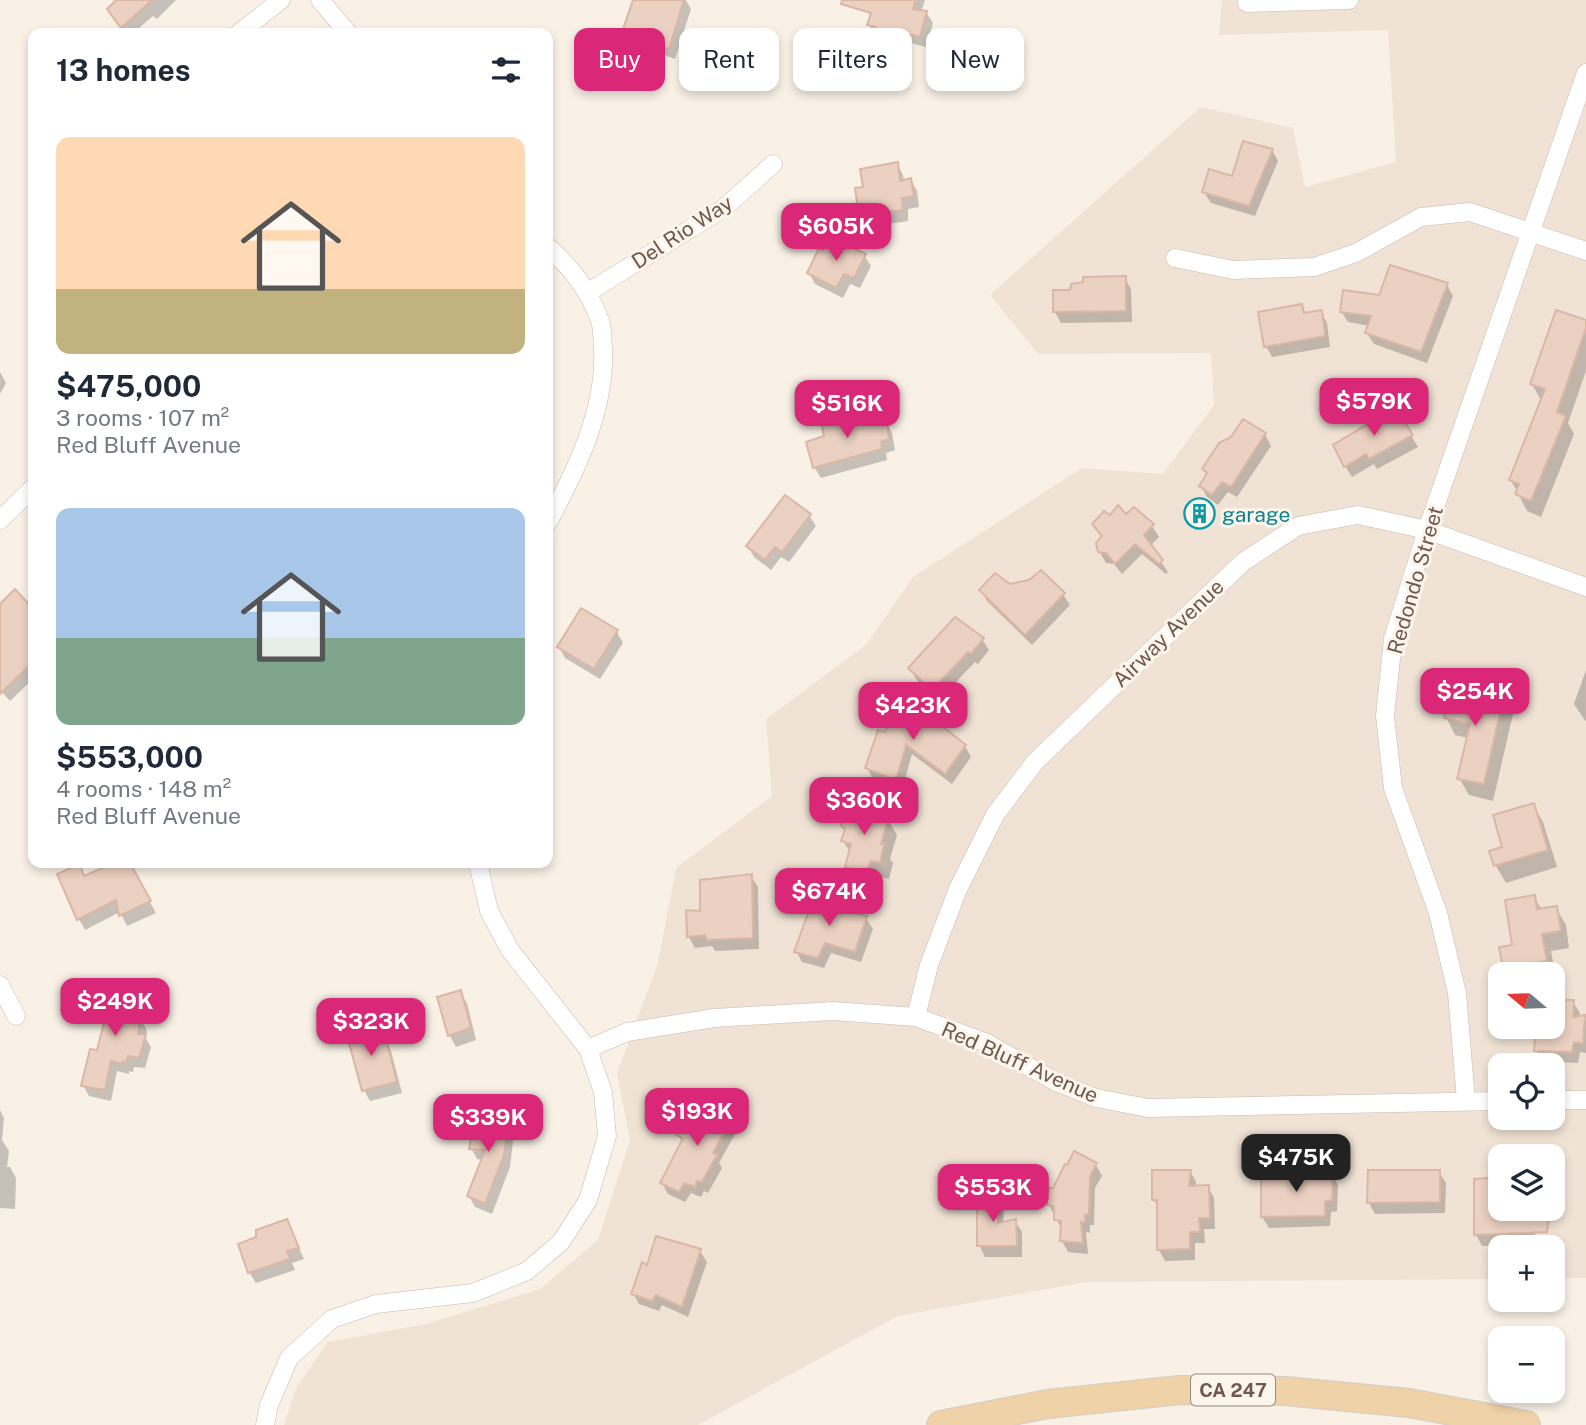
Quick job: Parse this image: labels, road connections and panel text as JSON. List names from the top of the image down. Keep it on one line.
{"streets":{"main road":["CA 247"],"street":["Del Rio Way","Redondo Street","Airway Avenue","Red Bluff Avenue"]},"crossings":[["Redondo Street","Airway Avenue"],["Redondo Street","Red Bluff Avenue"],["Airway Avenue","Red Bluff Avenue"]],"places":{"building":["garage"]},"north":"left","page":{"chip":["Buy","Rent","Filters","New"],"heading":"13 homes","list":[{"name":"$475,000","note":"3 rooms · 107 m² · Red Bluff Avenue"},{"name":"$553,000","note":"4 rooms · 148 m² · Red Bluff Avenue"}],"price":["$605K","$579K","$516K","$254K","$423K","$360K","$674K","$249K","$323K","$193K","$339K","$475K","$553K"],"map_buttons":["+","−"]}}
